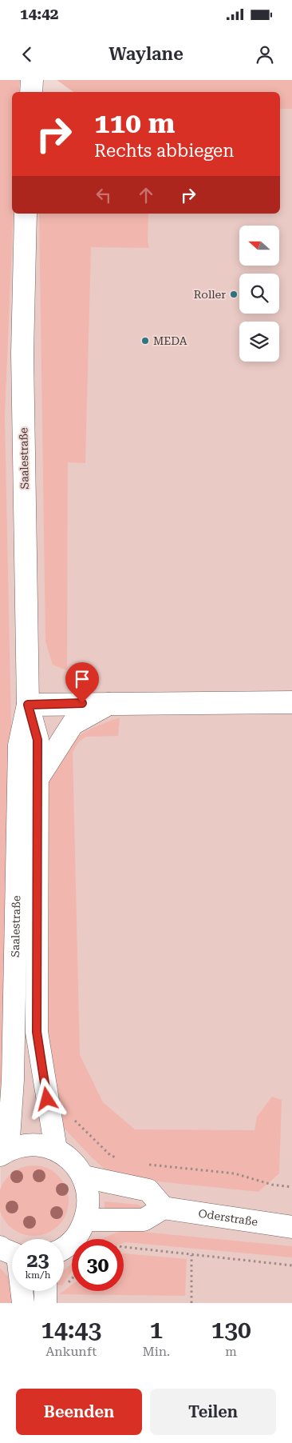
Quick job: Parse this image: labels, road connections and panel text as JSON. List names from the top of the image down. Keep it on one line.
{"streets":{"street":["Saalestraße","Oderstraße"]},"places":["Roller","MEDA"],"north":"left","page":{"status":"14:42","header":"Waylane","turn":["110 m","Rechts abbiegen"],"speed":"23 km/h","limit":"30","eta":["14:43","Ankunft","1","Min.","130","m"],"buttons":["Beenden","Teilen"]}}
